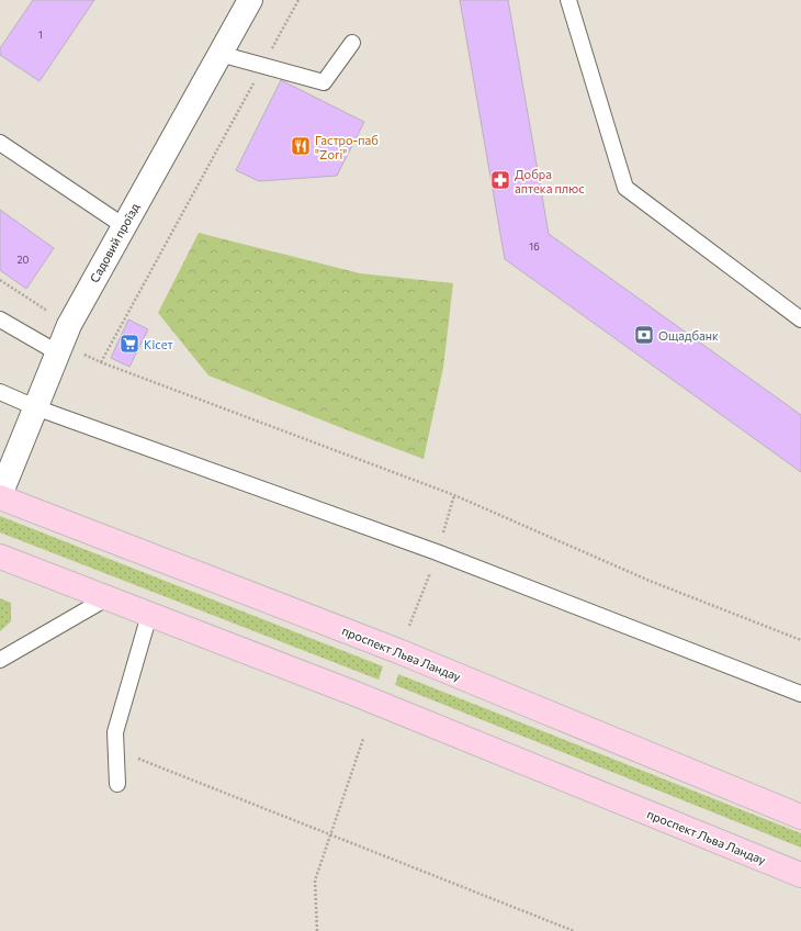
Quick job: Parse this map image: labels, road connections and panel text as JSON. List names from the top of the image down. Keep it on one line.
{"streets":{"main road":["проспект Льва Ландау"],"street":["Садовий проїзд"]},"crossings":[["Садовий проїзд","проспект Льва Ландау"]],"places":{"restaurant":["Гастро-паб \"Zori\""],"pharmacy":["Добра аптека плюс"],"bank":["Ощадбанк"],"supermarket":["Кісет"]},"house_numbers":["1","16","20"]}
